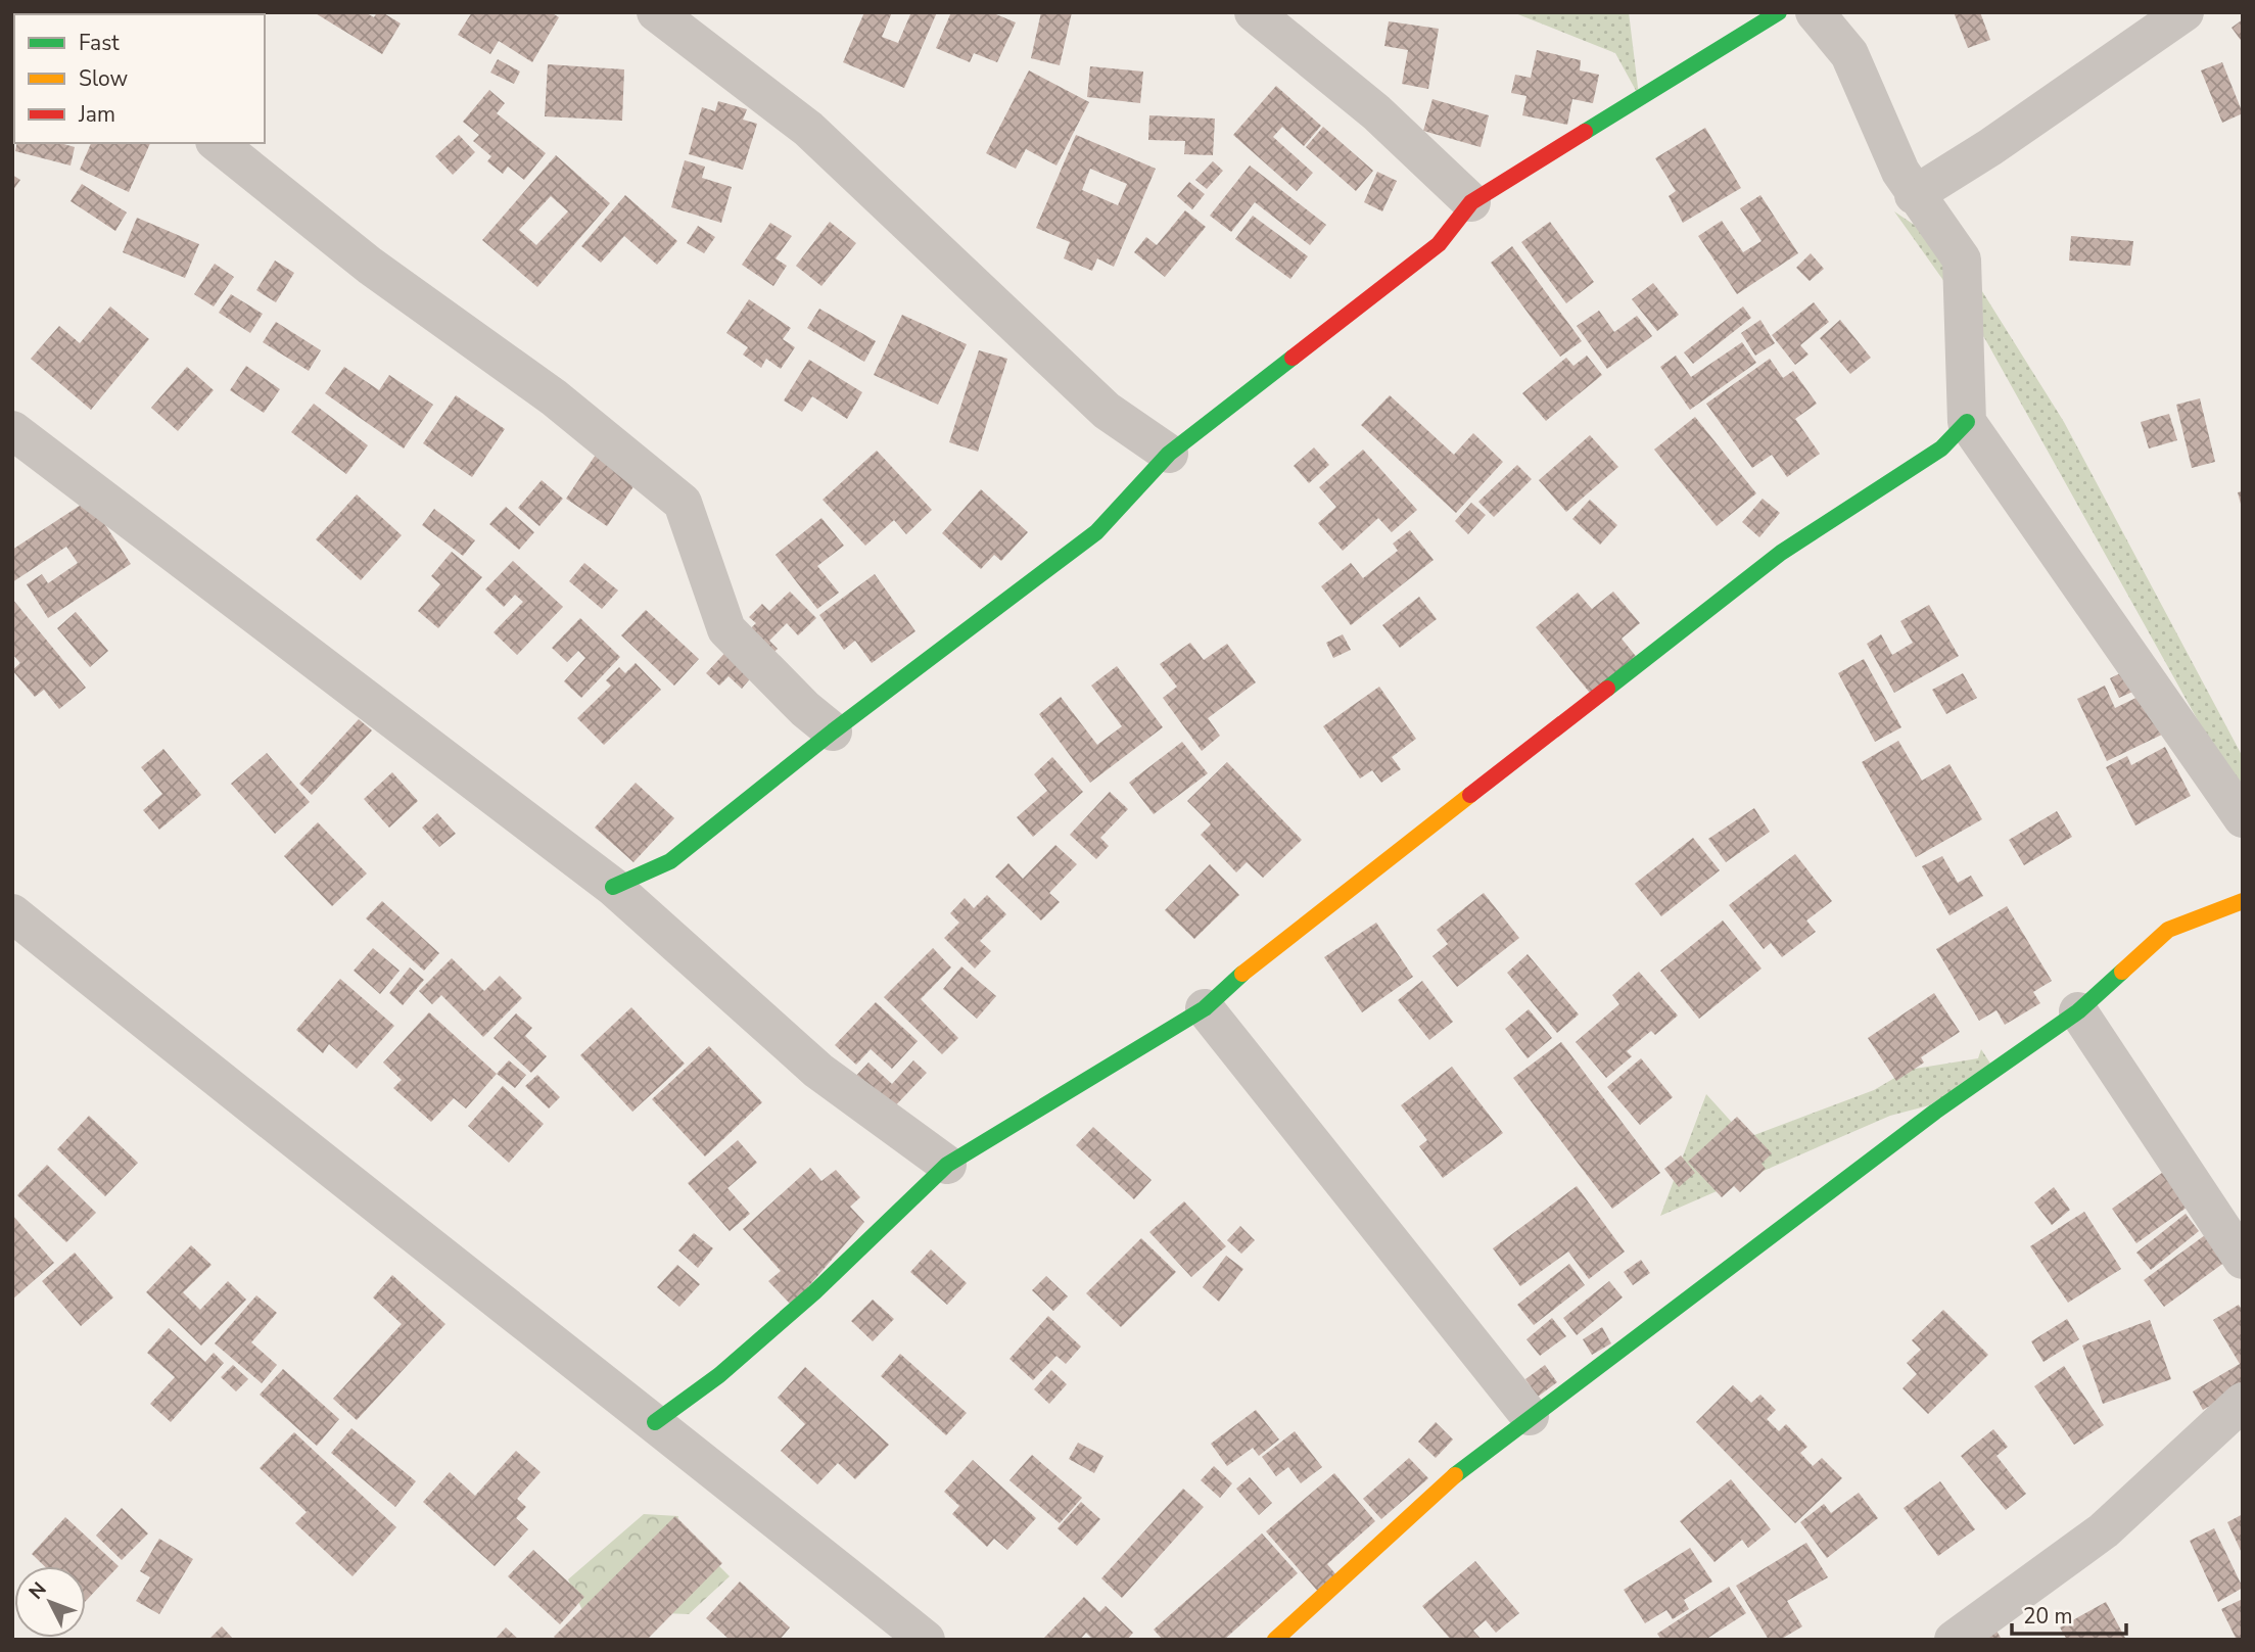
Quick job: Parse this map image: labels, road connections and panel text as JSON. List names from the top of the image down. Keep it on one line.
{"legend":["Fast","Slow","Jam"],"scale_bar":"20 m","north":"top left"}
